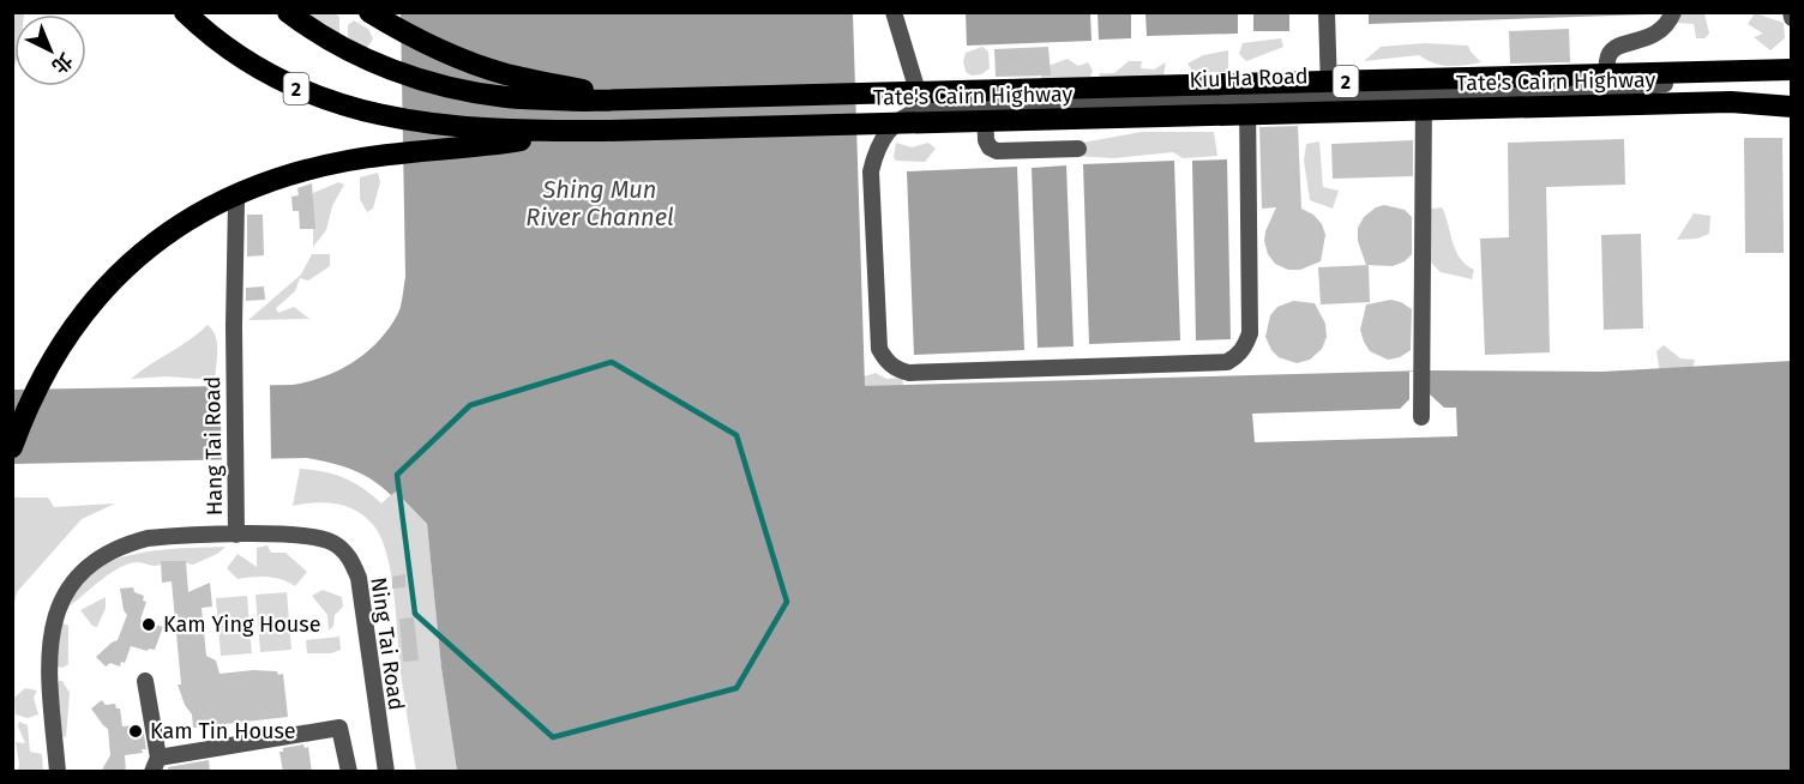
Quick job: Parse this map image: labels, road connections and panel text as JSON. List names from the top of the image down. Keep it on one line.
{"streets":{"highway":["2","Tate's Cairn Highway"],"street":["Kiu Ha Road","Hang Tai Road","Ning Tai Road"]},"crossings":[["Hang Tai Road","Ning Tai Road"]],"water":["Shing Mun River Channel"],"places":["Kam Ying House","Kam Tin House"],"north":"bottom right"}
